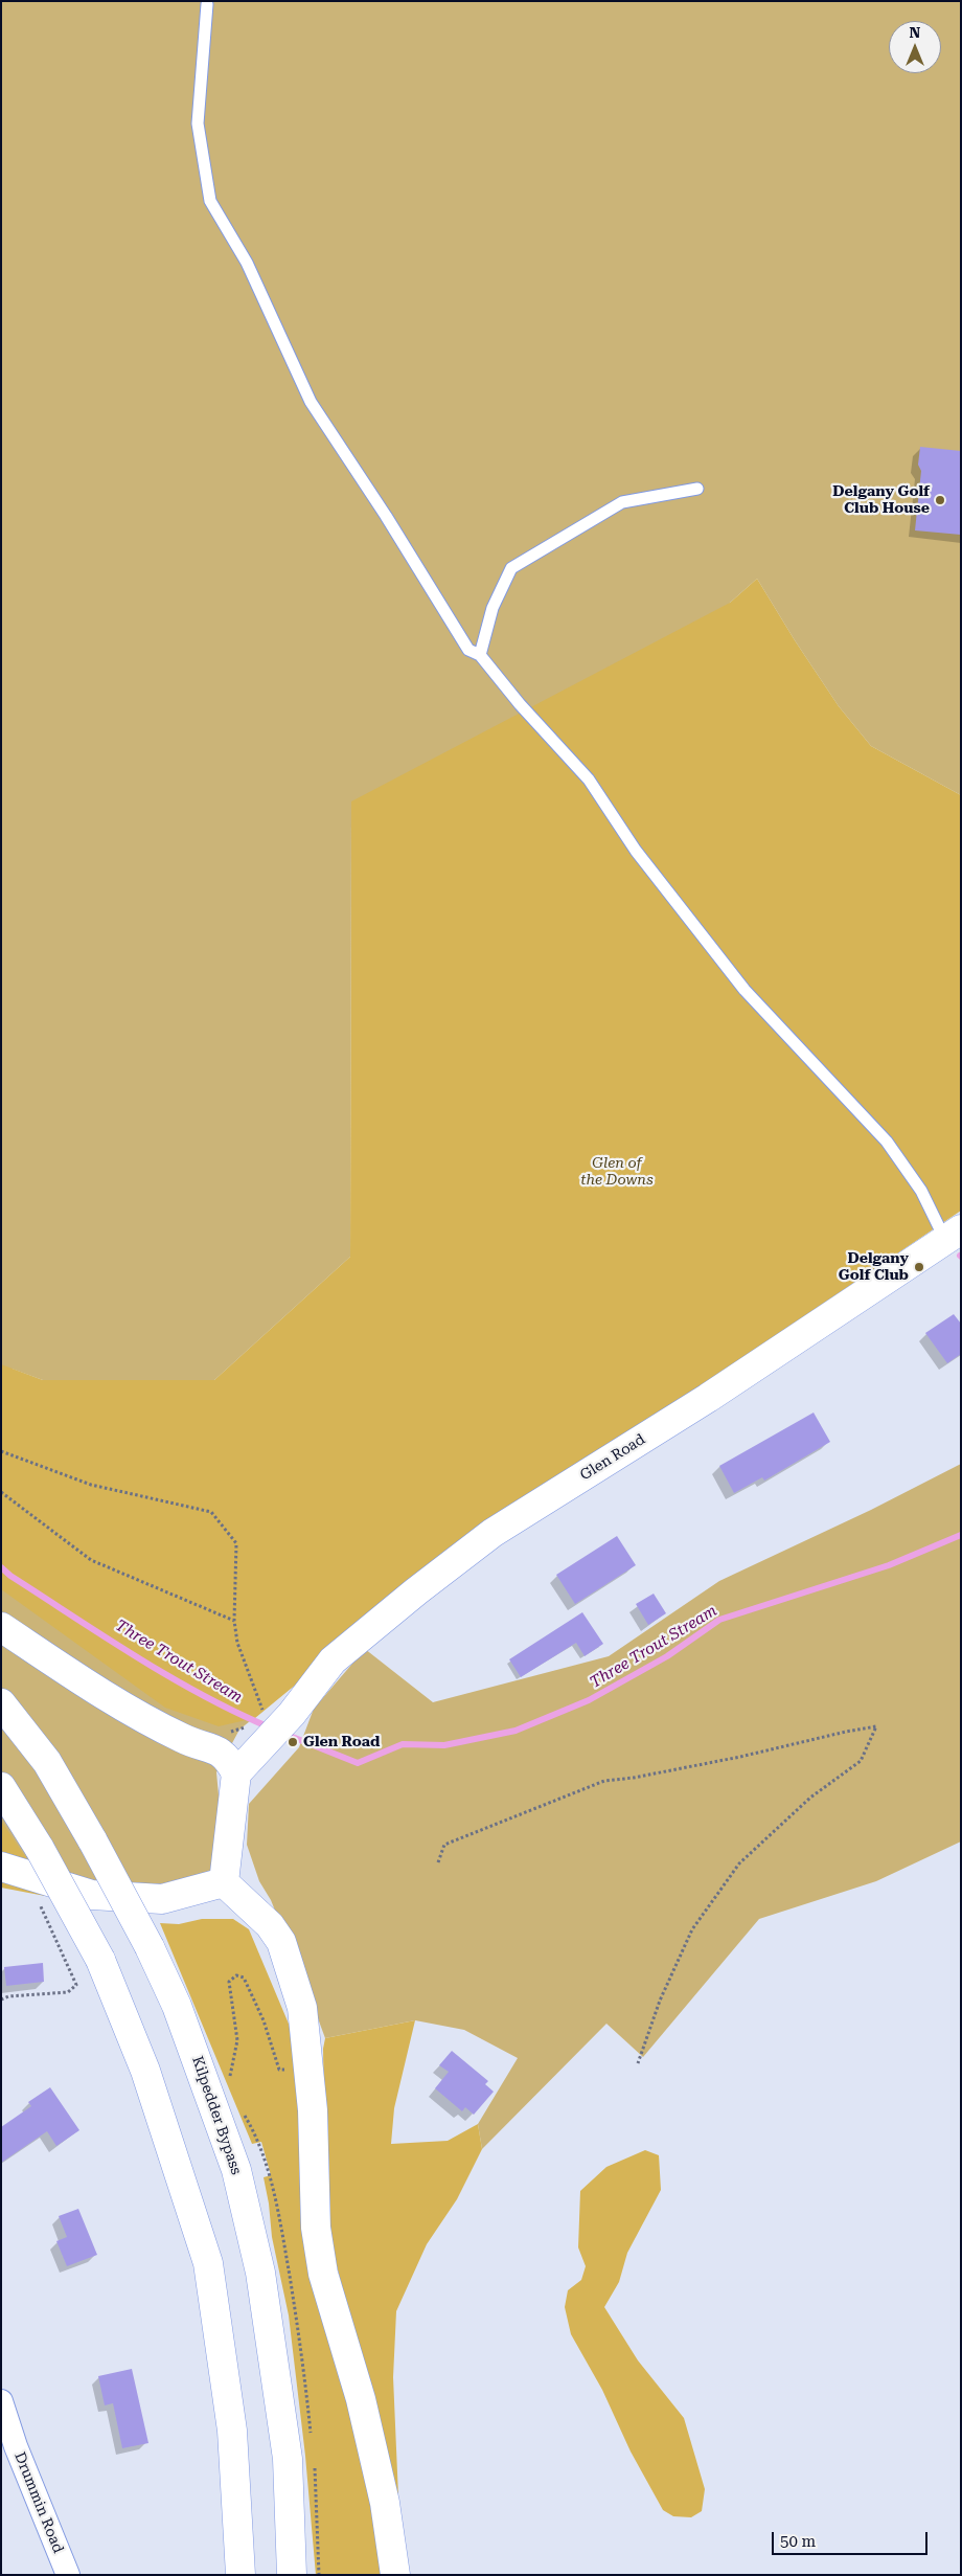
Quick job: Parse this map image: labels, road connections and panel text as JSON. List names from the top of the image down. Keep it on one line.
{"streets":{"main road":["Glen Road","Kilpedder Bypass"],"street":["Drummin Road"]},"water":["Three Trout Stream"],"parks":["Glen of the Downs"],"places":["Delgany Golf Club House","Delgany Golf Club","Glen Road"],"scale_bar":"50 m","north":"top"}
